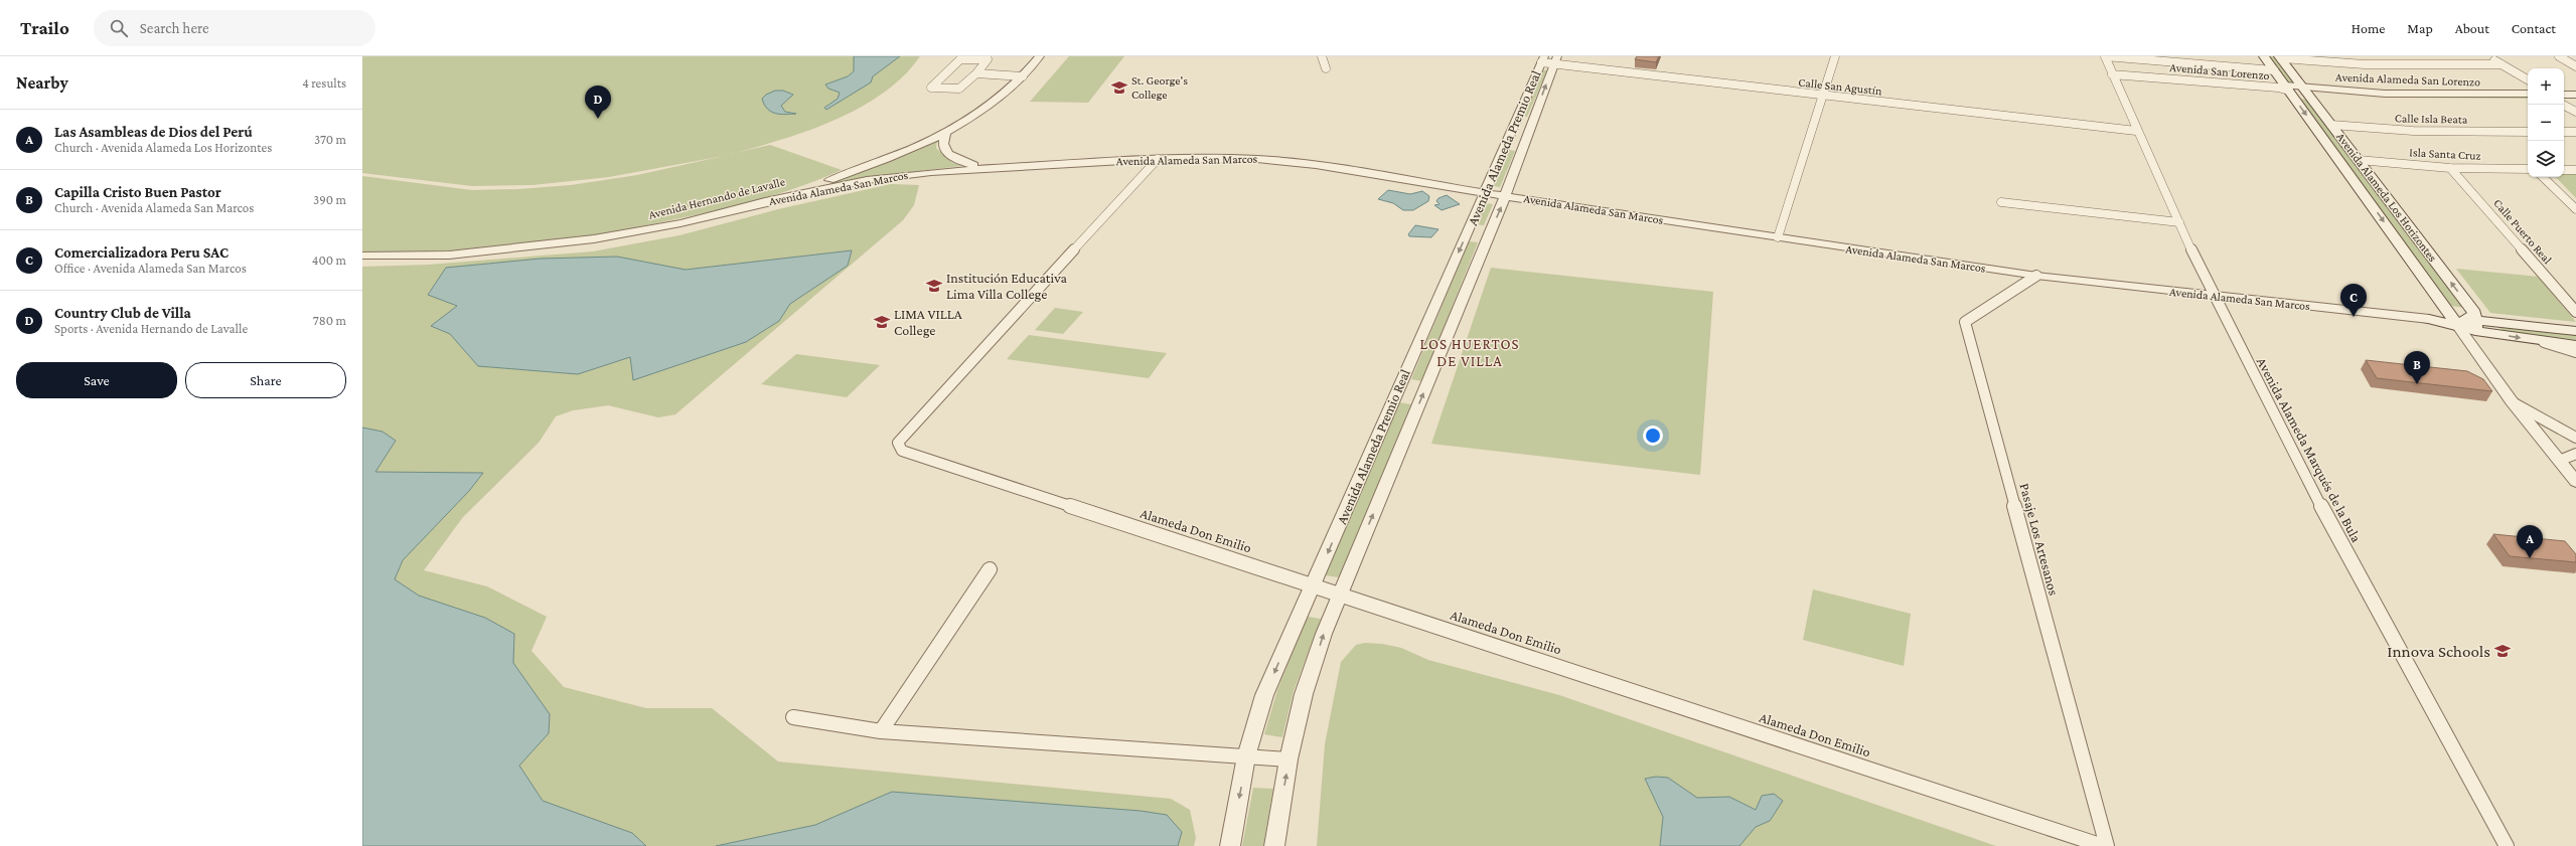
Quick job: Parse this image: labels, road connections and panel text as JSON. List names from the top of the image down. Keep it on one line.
{"streets":{"main road":["Avenida Alameda San Marcos","Avenida Alameda Los Horizontes"],"street":["Avenida San Lorenzo","Avenida Alameda San Lorenzo","Calle San Agustín","Calle Isla Beata","Avenida Alameda Premio Real","Isla Santa Cruz","Avenida Hernando de Lavalle","Calle Puerto Real","Avenida Alameda Marqués de la Bula","Alameda Don Emilio","Pasaje Los Artesanos"]},"crossings":[["Avenida San Lorenzo","Avenida Alameda San Lorenzo"],["Avenida San Lorenzo","Avenida Alameda Los Horizontes"],["Avenida San Lorenzo","Avenida Alameda Marqués de la Bula"],["Avenida Alameda San Lorenzo","Avenida Alameda Los Horizontes"],["Calle San Agustín","Avenida Alameda Premio Real"],["Calle San Agustín","Avenida Alameda Marqués de la Bula"],["Calle Isla Beata","Avenida Alameda Los Horizontes"],["Avenida Alameda Premio Real","Avenida Alameda San Marcos"],["Avenida Alameda Premio Real","Alameda Don Emilio"],["Isla Santa Cruz","Avenida Alameda Los Horizontes"],["Isla Santa Cruz","Calle Puerto Real"],["Avenida Alameda San Marcos","Avenida Alameda Los Horizontes"],["Avenida Alameda San Marcos","Avenida Hernando de Lavalle"],["Avenida Alameda San Marcos","Avenida Alameda Marqués de la Bula"],["Avenida Alameda San Marcos","Alameda Don Emilio"],["Avenida Alameda San Marcos","Pasaje Los Artesanos"]],"districts":["LOS HUERTOS DE VILLA"],"places":{"school or university":["St. George's College","Institución Educativa Lima Villa College","LIMA VILLA College","Innova Schools"]},"page":{"header":"Trailo","search":"Search here","nav":["Home","Map","About","Contact"],"heading":["Nearby","4 results"],"map_buttons":["+","−"],"pins":["D","C","B","A"],"list":[{"mark":"A","name":"Las Asambleas de Dios del Perú","note":"Church · Avenida Alameda Los Horizontes","value":"370 m"},{"mark":"B","name":"Capilla Cristo Buen Pastor","note":"Church · Avenida Alameda San Marcos","value":"390 m"},{"mark":"C","name":"Comercializadora Peru SAC","note":"Office · Avenida Alameda San Marcos","value":"400 m"},{"mark":"D","name":"Country Club de Villa","note":"Sports · Avenida Hernando de Lavalle","value":"780 m"}],"buttons":["Save","Share"]}}
